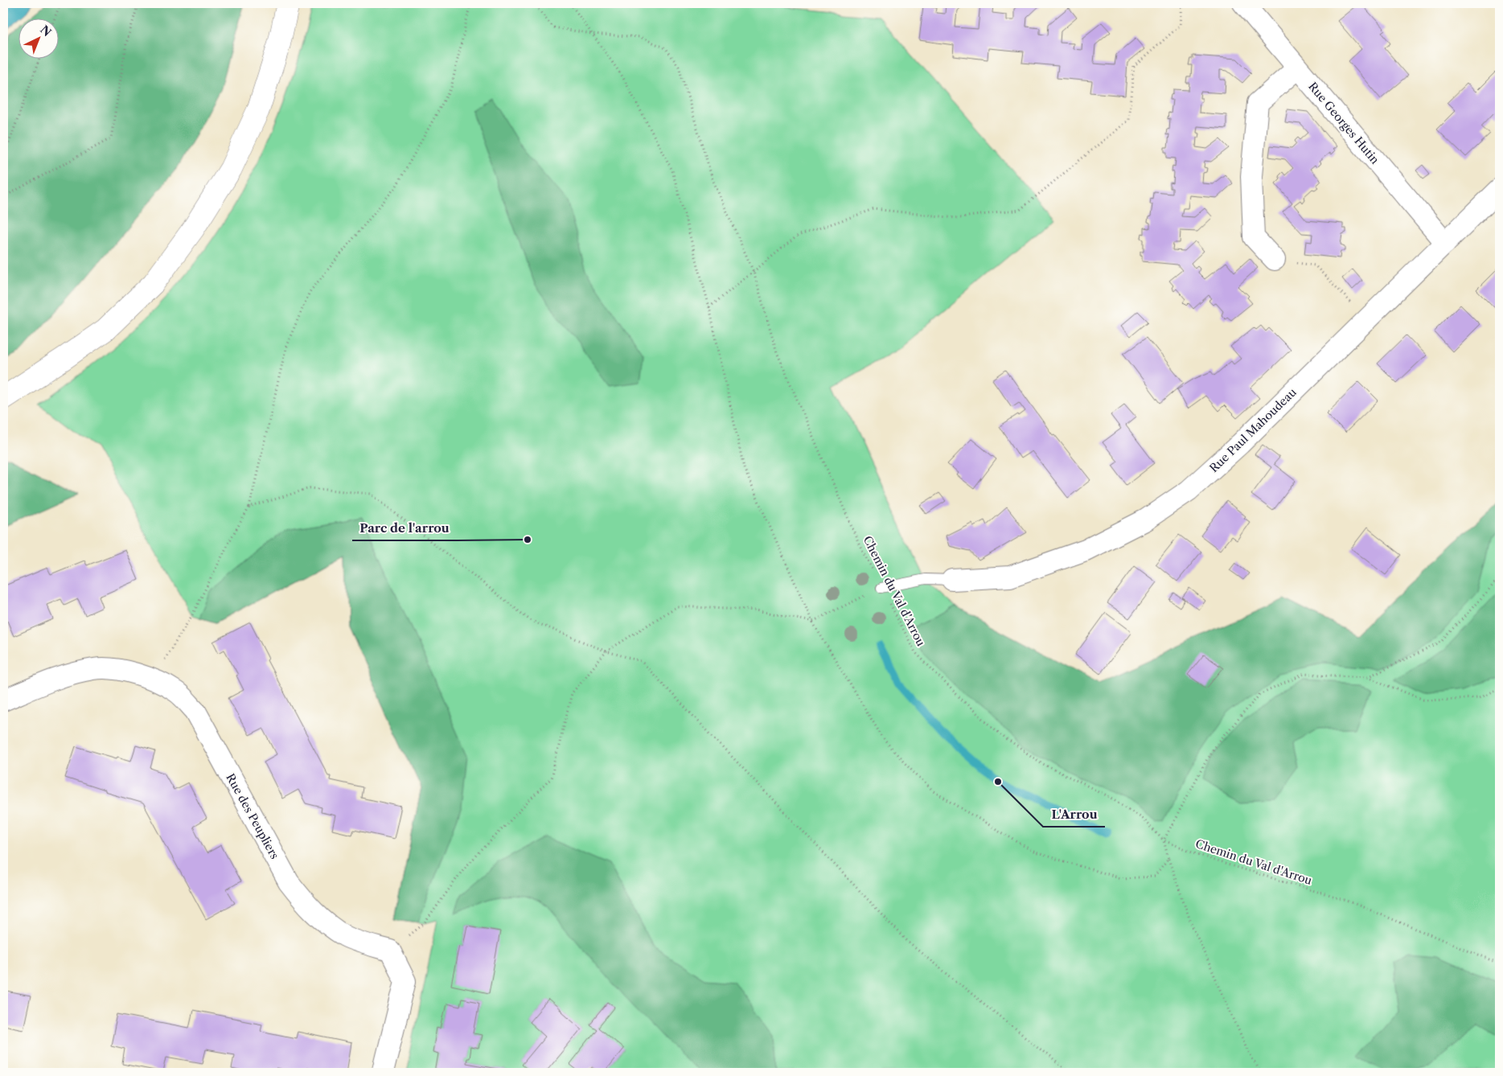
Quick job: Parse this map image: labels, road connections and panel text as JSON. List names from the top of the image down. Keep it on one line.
{"streets":{"street":["Rue Georges Hutin","Rue Paul Mahoudeau","Rue des Peupliers"],"path":["Chemin du Val d'Arrou"]},"crossings":[["Rue Georges Hutin","Rue Paul Mahoudeau"]],"places":["Parc de l'arrou","L'Arrou"],"north":"top right"}
